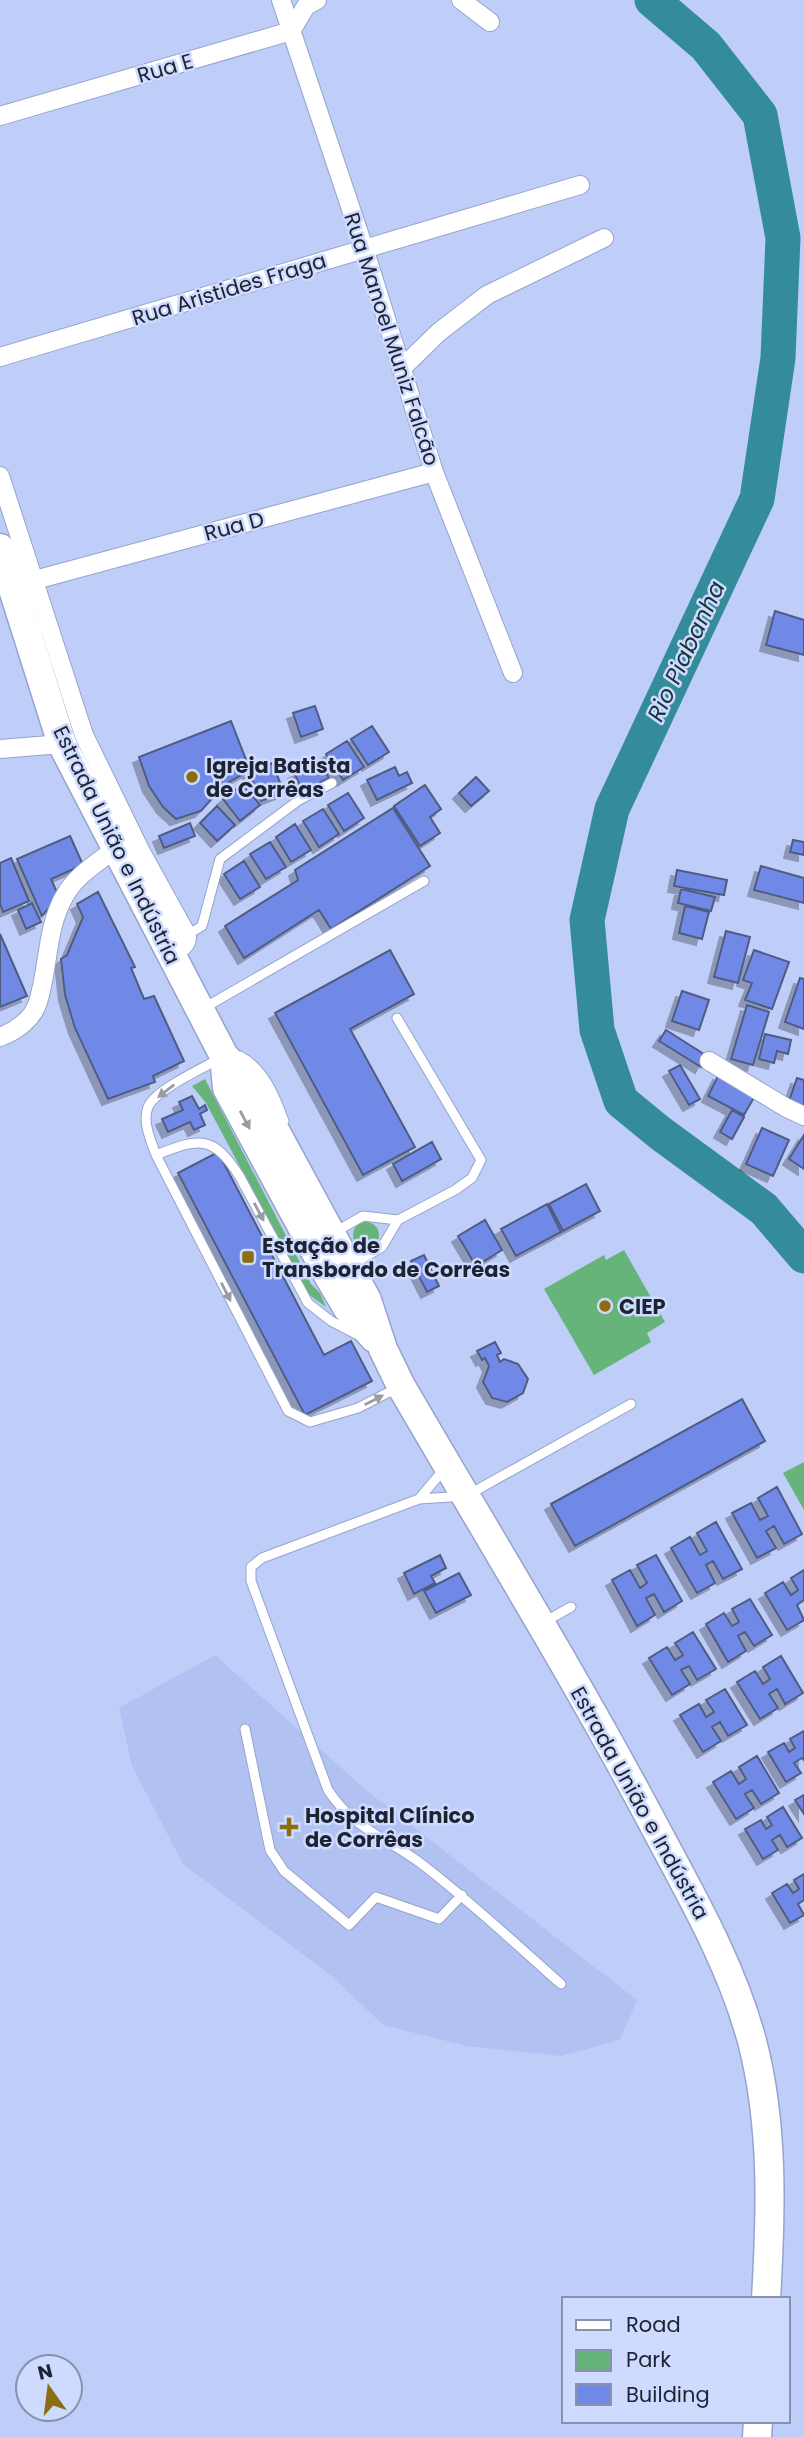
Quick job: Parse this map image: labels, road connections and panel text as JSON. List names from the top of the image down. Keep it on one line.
{"streets":{"main road":["Estrada União e Indústria"],"street":["Rua E","Rua Aristides Fraga","Rua Manoel Muniz Falcão","Rua D"]},"crossings":[["Rua E","Rua Manoel Muniz Falcão"],["Rua Aristides Fraga","Rua Manoel Muniz Falcão"],["Rua Manoel Muniz Falcão","Rua D"]],"water":["Rio Piabanha"],"places":{"other":["Igreja Batista de Corrêas","CIEP"],"transit":["Estação de Transbordo de Corrêas"],"health":["Hospital Clínico de Corrêas"]},"legend":["Road","Park","Building"],"north":"top"}
